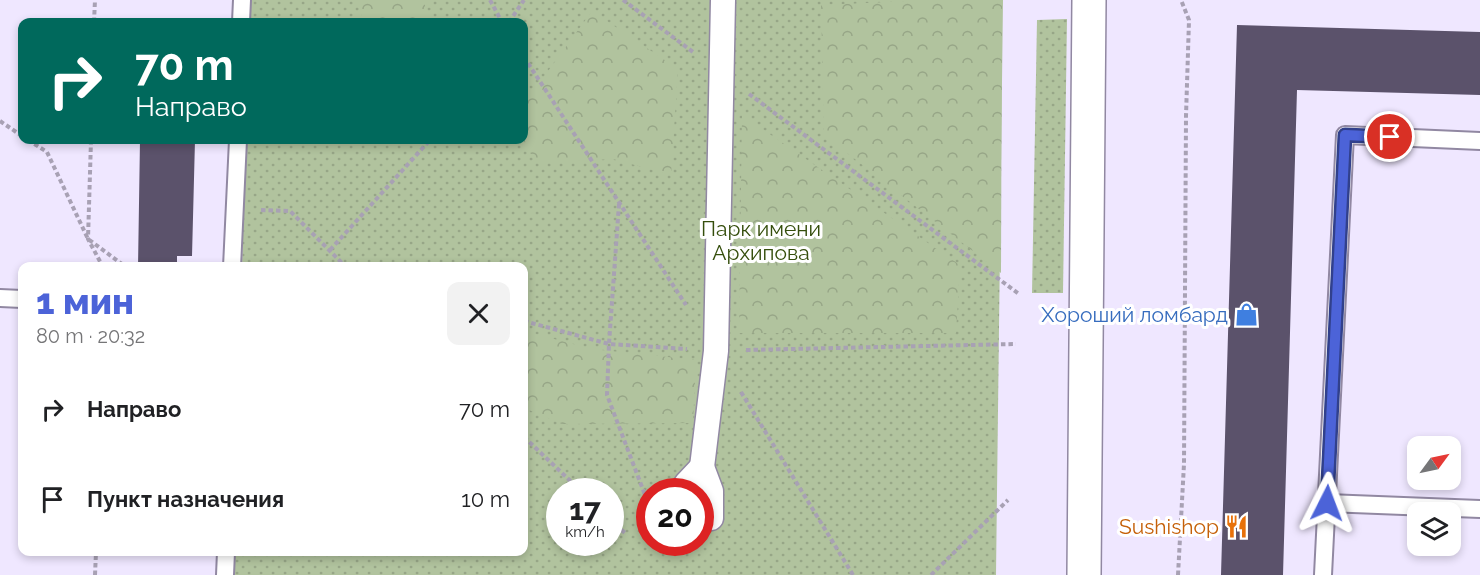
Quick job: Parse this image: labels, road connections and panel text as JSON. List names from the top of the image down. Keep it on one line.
{"parks":["Парк имени Архипова"],"places":{"shop":["Хороший ломбард"],"restaurant":["Sushishop"]},"north":"top right","page":{"turn":["70 m","Направо"],"heading":["1 мин","80 m · 20:32"],"list":[{"name":"Направо","value":"70 m"},{"name":"Пункт назначения","value":"10 m"}],"speed":"17 km/h","limit":"20"}}
